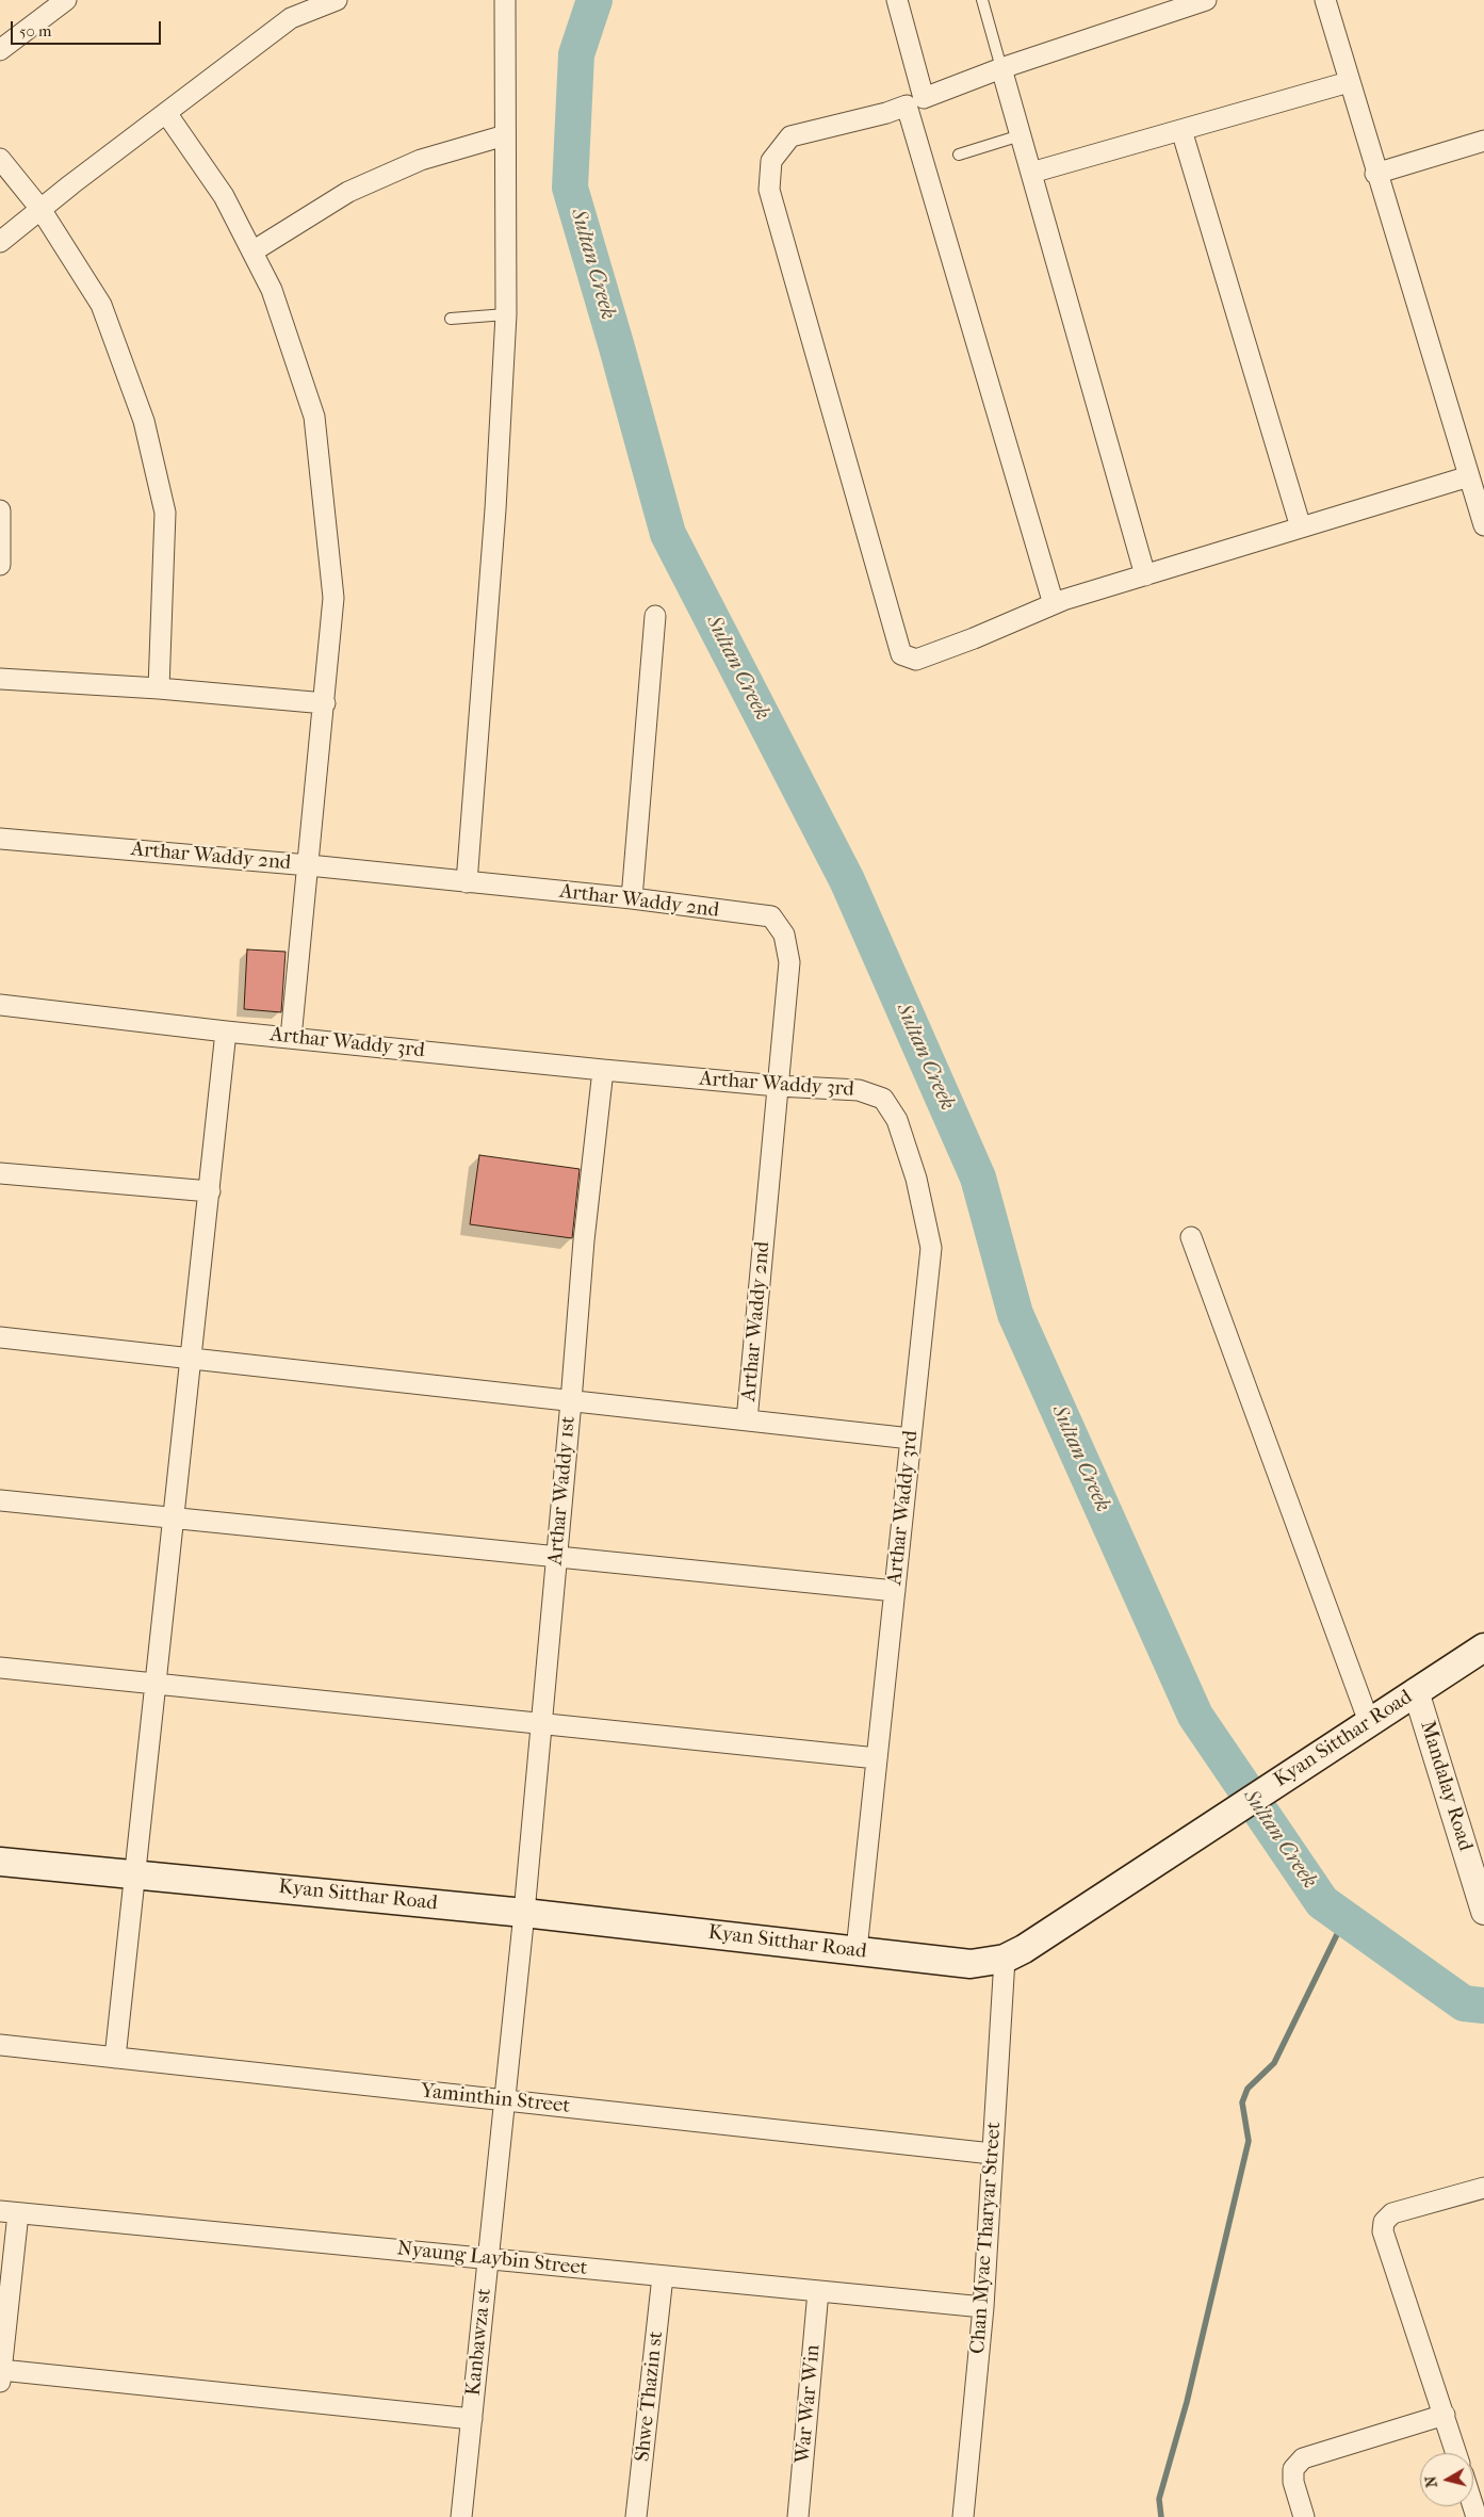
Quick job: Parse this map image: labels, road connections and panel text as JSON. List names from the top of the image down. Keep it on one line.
{"streets":{"main road":["Kyan Sitthar Road"],"street":["Arthar Waddy 2nd","Arthar Waddy 3rd","Arthar Waddy 1st","Mandalay Road","Yaminthin Street","Chan Myae Tharyar Street","Nyaung Laybin Street","Kanbawza st","Shwe Thazin st","War War Win"]},"crossings":[["Arthar Waddy 2nd","Arthar Waddy 3rd"],["Arthar Waddy 3rd","Arthar Waddy 1st"],["Arthar Waddy 3rd","Kyan Sitthar Road"],["Arthar Waddy 1st","Kyan Sitthar Road"],["Arthar Waddy 1st","Kanbawza st"],["Kyan Sitthar Road","Mandalay Road"],["Kyan Sitthar Road","Chan Myae Tharyar Street"],["Kyan Sitthar Road","Kanbawza st"],["Yaminthin Street","Chan Myae Tharyar Street"],["Yaminthin Street","Kanbawza st"],["Chan Myae Tharyar Street","Nyaung Laybin Street"],["Nyaung Laybin Street","Kanbawza st"],["Nyaung Laybin Street","Shwe Thazin st"],["Nyaung Laybin Street","War War Win"]],"water":["Sultan Creek"],"scale_bar":"50 m","north":"left"}
